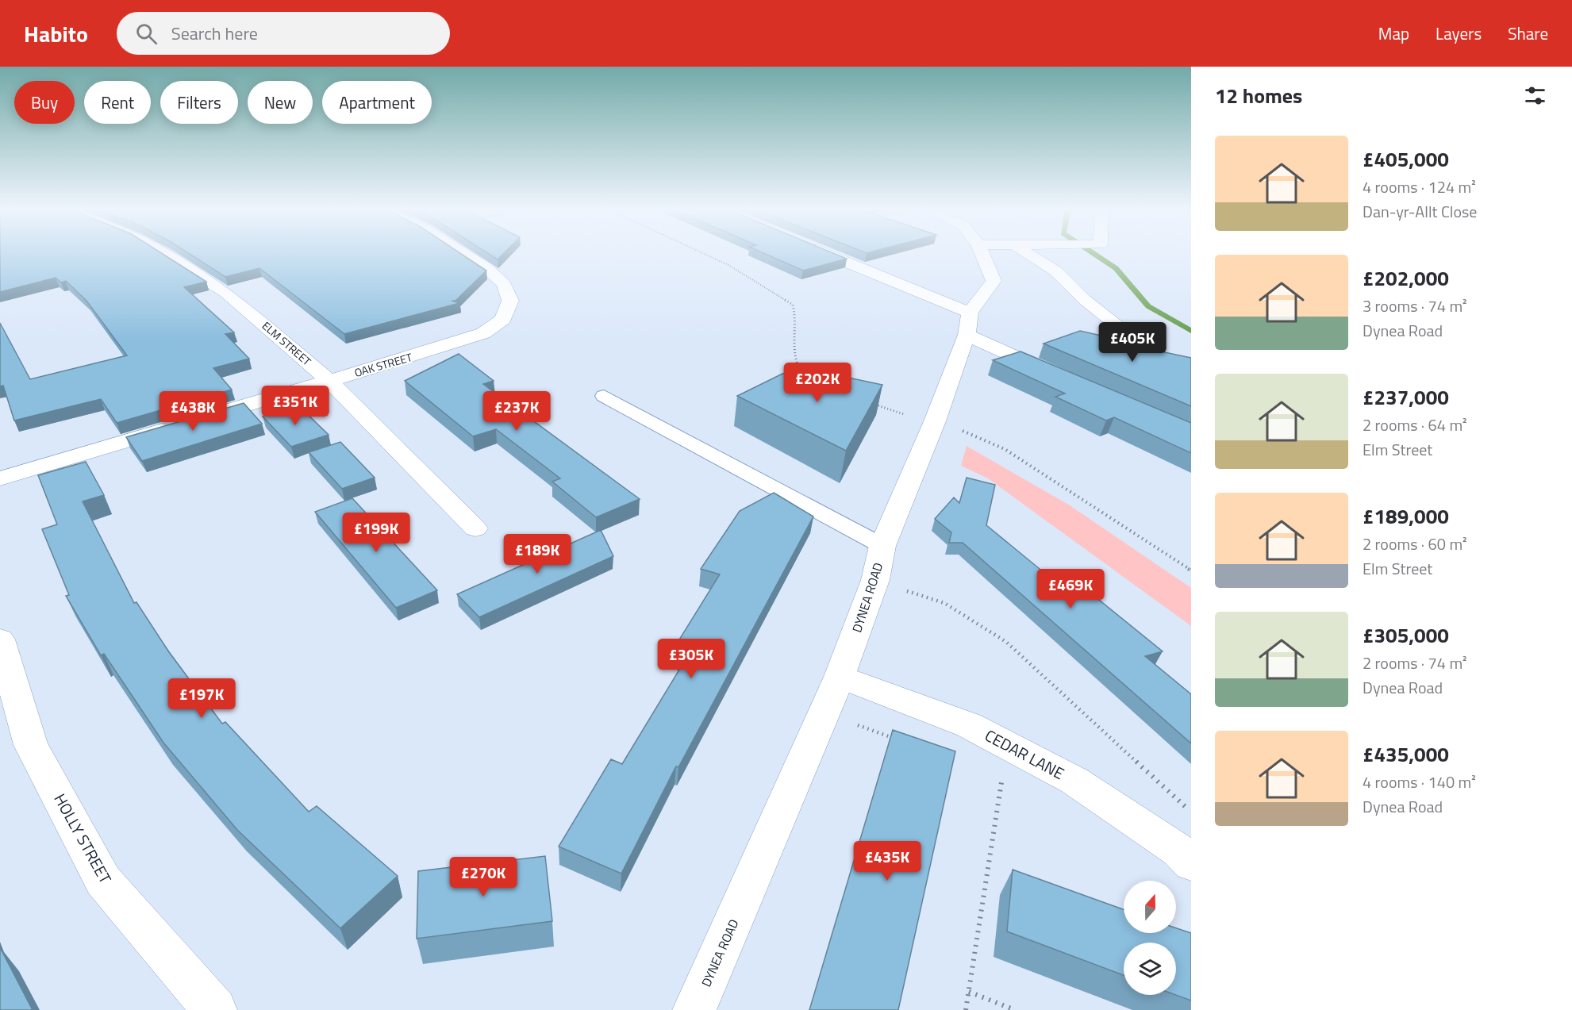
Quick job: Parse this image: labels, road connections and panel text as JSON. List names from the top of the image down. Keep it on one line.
{"streets":{"street":["ELM STREET","OAK STREET","DYNEA ROAD","CEDAR LANE","HOLLY STREET"]},"crossings":[["ELM STREET","OAK STREET"],["DYNEA ROAD","CEDAR LANE"]],"north":"top","page":{"header":"Habito","search":"Search here","nav":["Map","Layers","Share"],"heading":"12 homes","chip":["Buy","Rent","Filters","New","Apartment"],"list":[{"name":"£405,000","note":"4 rooms · 124 m² · Dan-yr-Allt Close"},{"name":"£202,000","note":"3 rooms · 74 m² · Dynea Road"},{"name":"£237,000","note":"2 rooms · 64 m² · Elm Street"},{"name":"£189,000","note":"2 rooms · 60 m² · Elm Street"},{"name":"£305,000","note":"2 rooms · 74 m² · Dynea Road"},{"name":"£435,000","note":"4 rooms · 140 m² · Dynea Road"}],"price":["£405K","£202K","£351K","£438K","£237K","£199K","£189K","£469K","£305K","£197K","£435K","£270K"]}}
